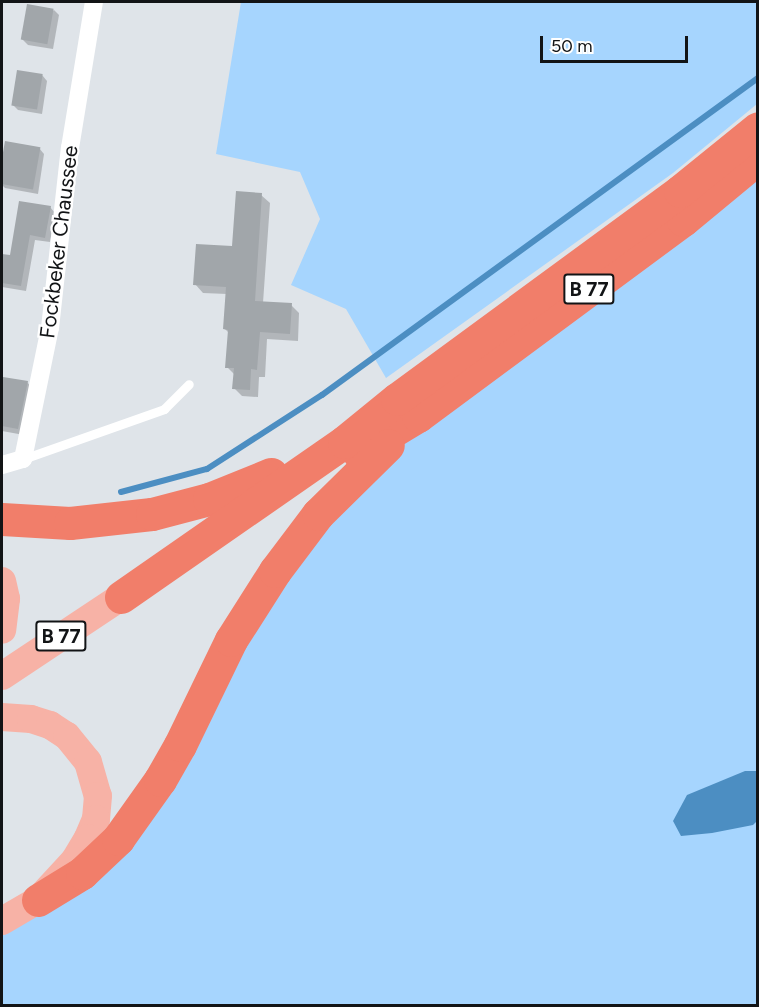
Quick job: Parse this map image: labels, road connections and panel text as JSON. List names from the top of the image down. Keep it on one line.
{"streets":{"highway":["B 77"],"street":["Fockbeker Chaussee"]},"scale_bar":"50 m"}
